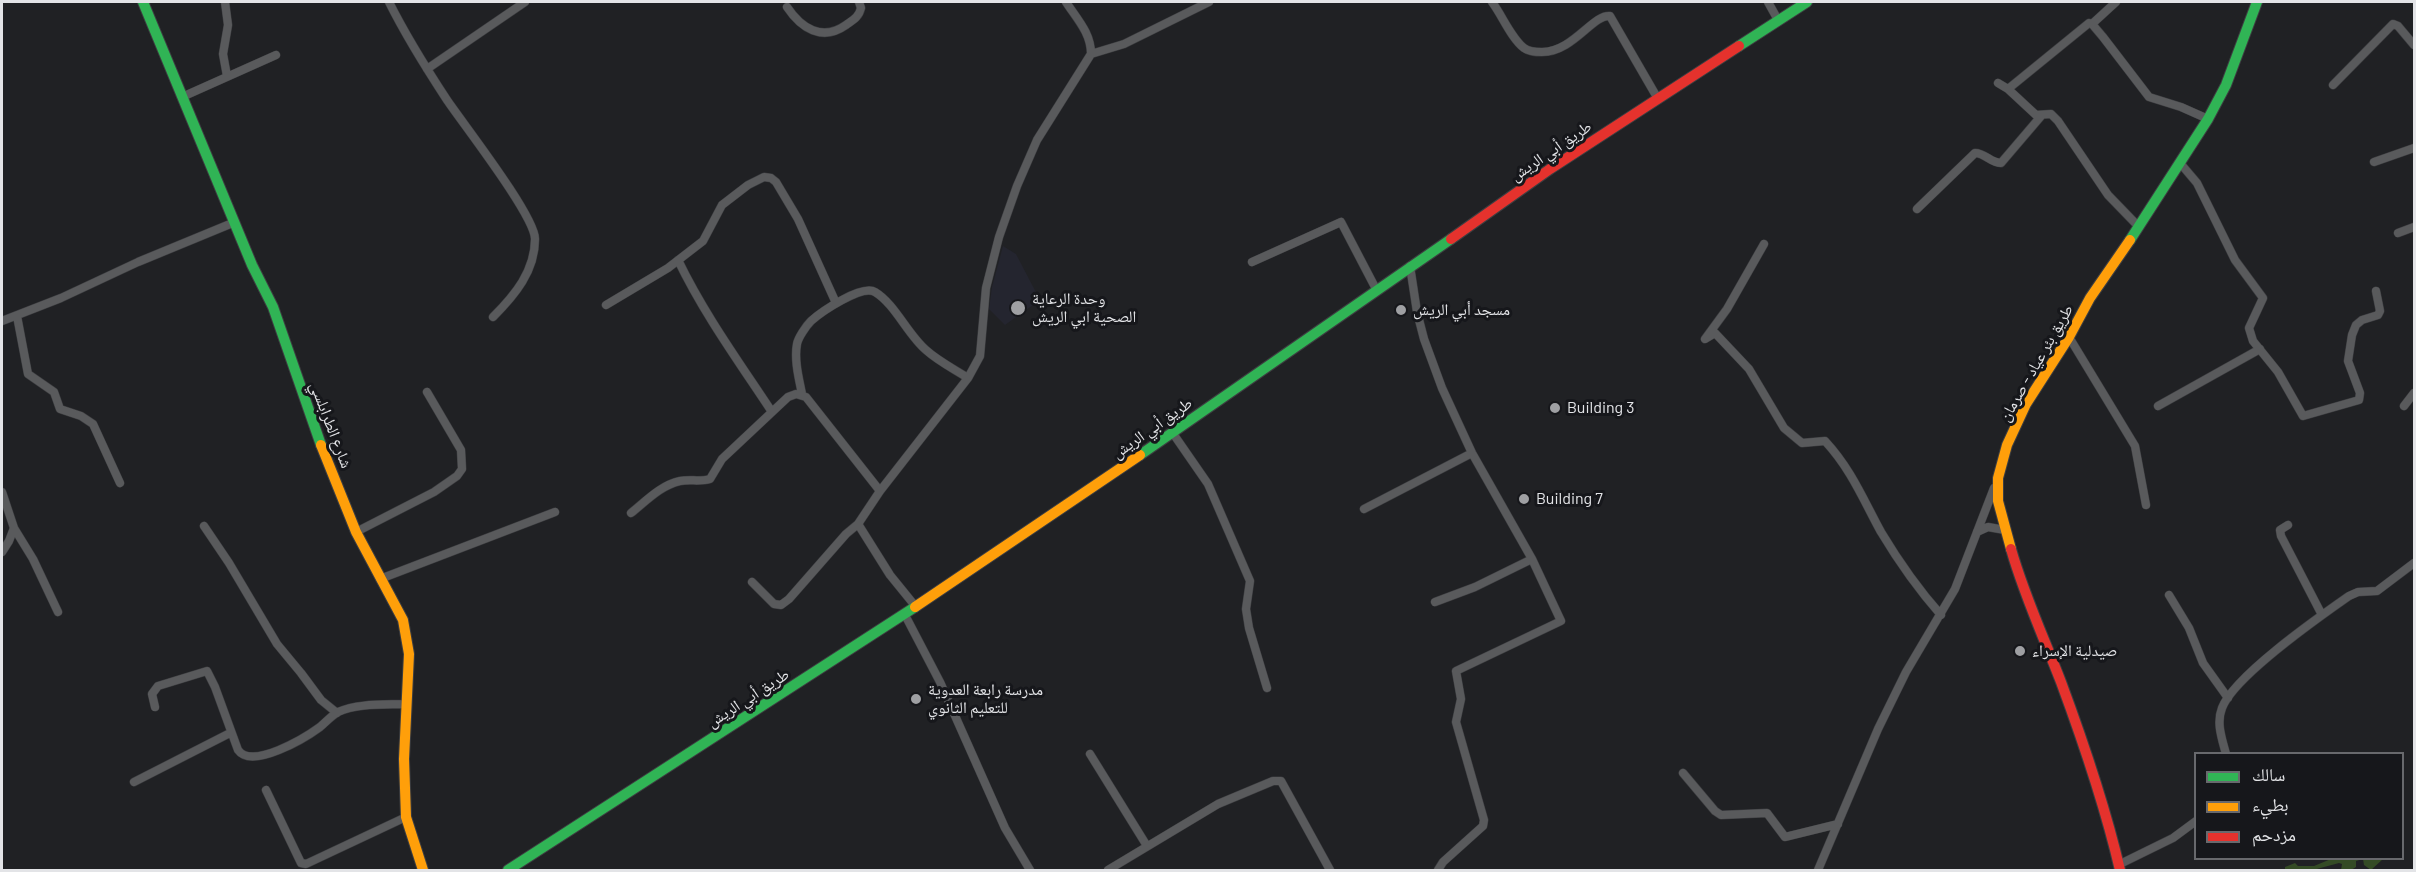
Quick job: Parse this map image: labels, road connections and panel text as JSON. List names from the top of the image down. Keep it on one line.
{"streets":{"main road":["طريق أبي الريش","طريق بئر عياد - صرمان","شارع الطرابلسي"]},"places":["وحدة الرعاية الصحية ابي الريش","مسجد أبي الريش","Building 3","Building 7","صيدلية الإسراء","مدرسة رابعة العدوية للتعليم الثانوي"],"legend":["سالك","بطيء","مزدحم"]}
